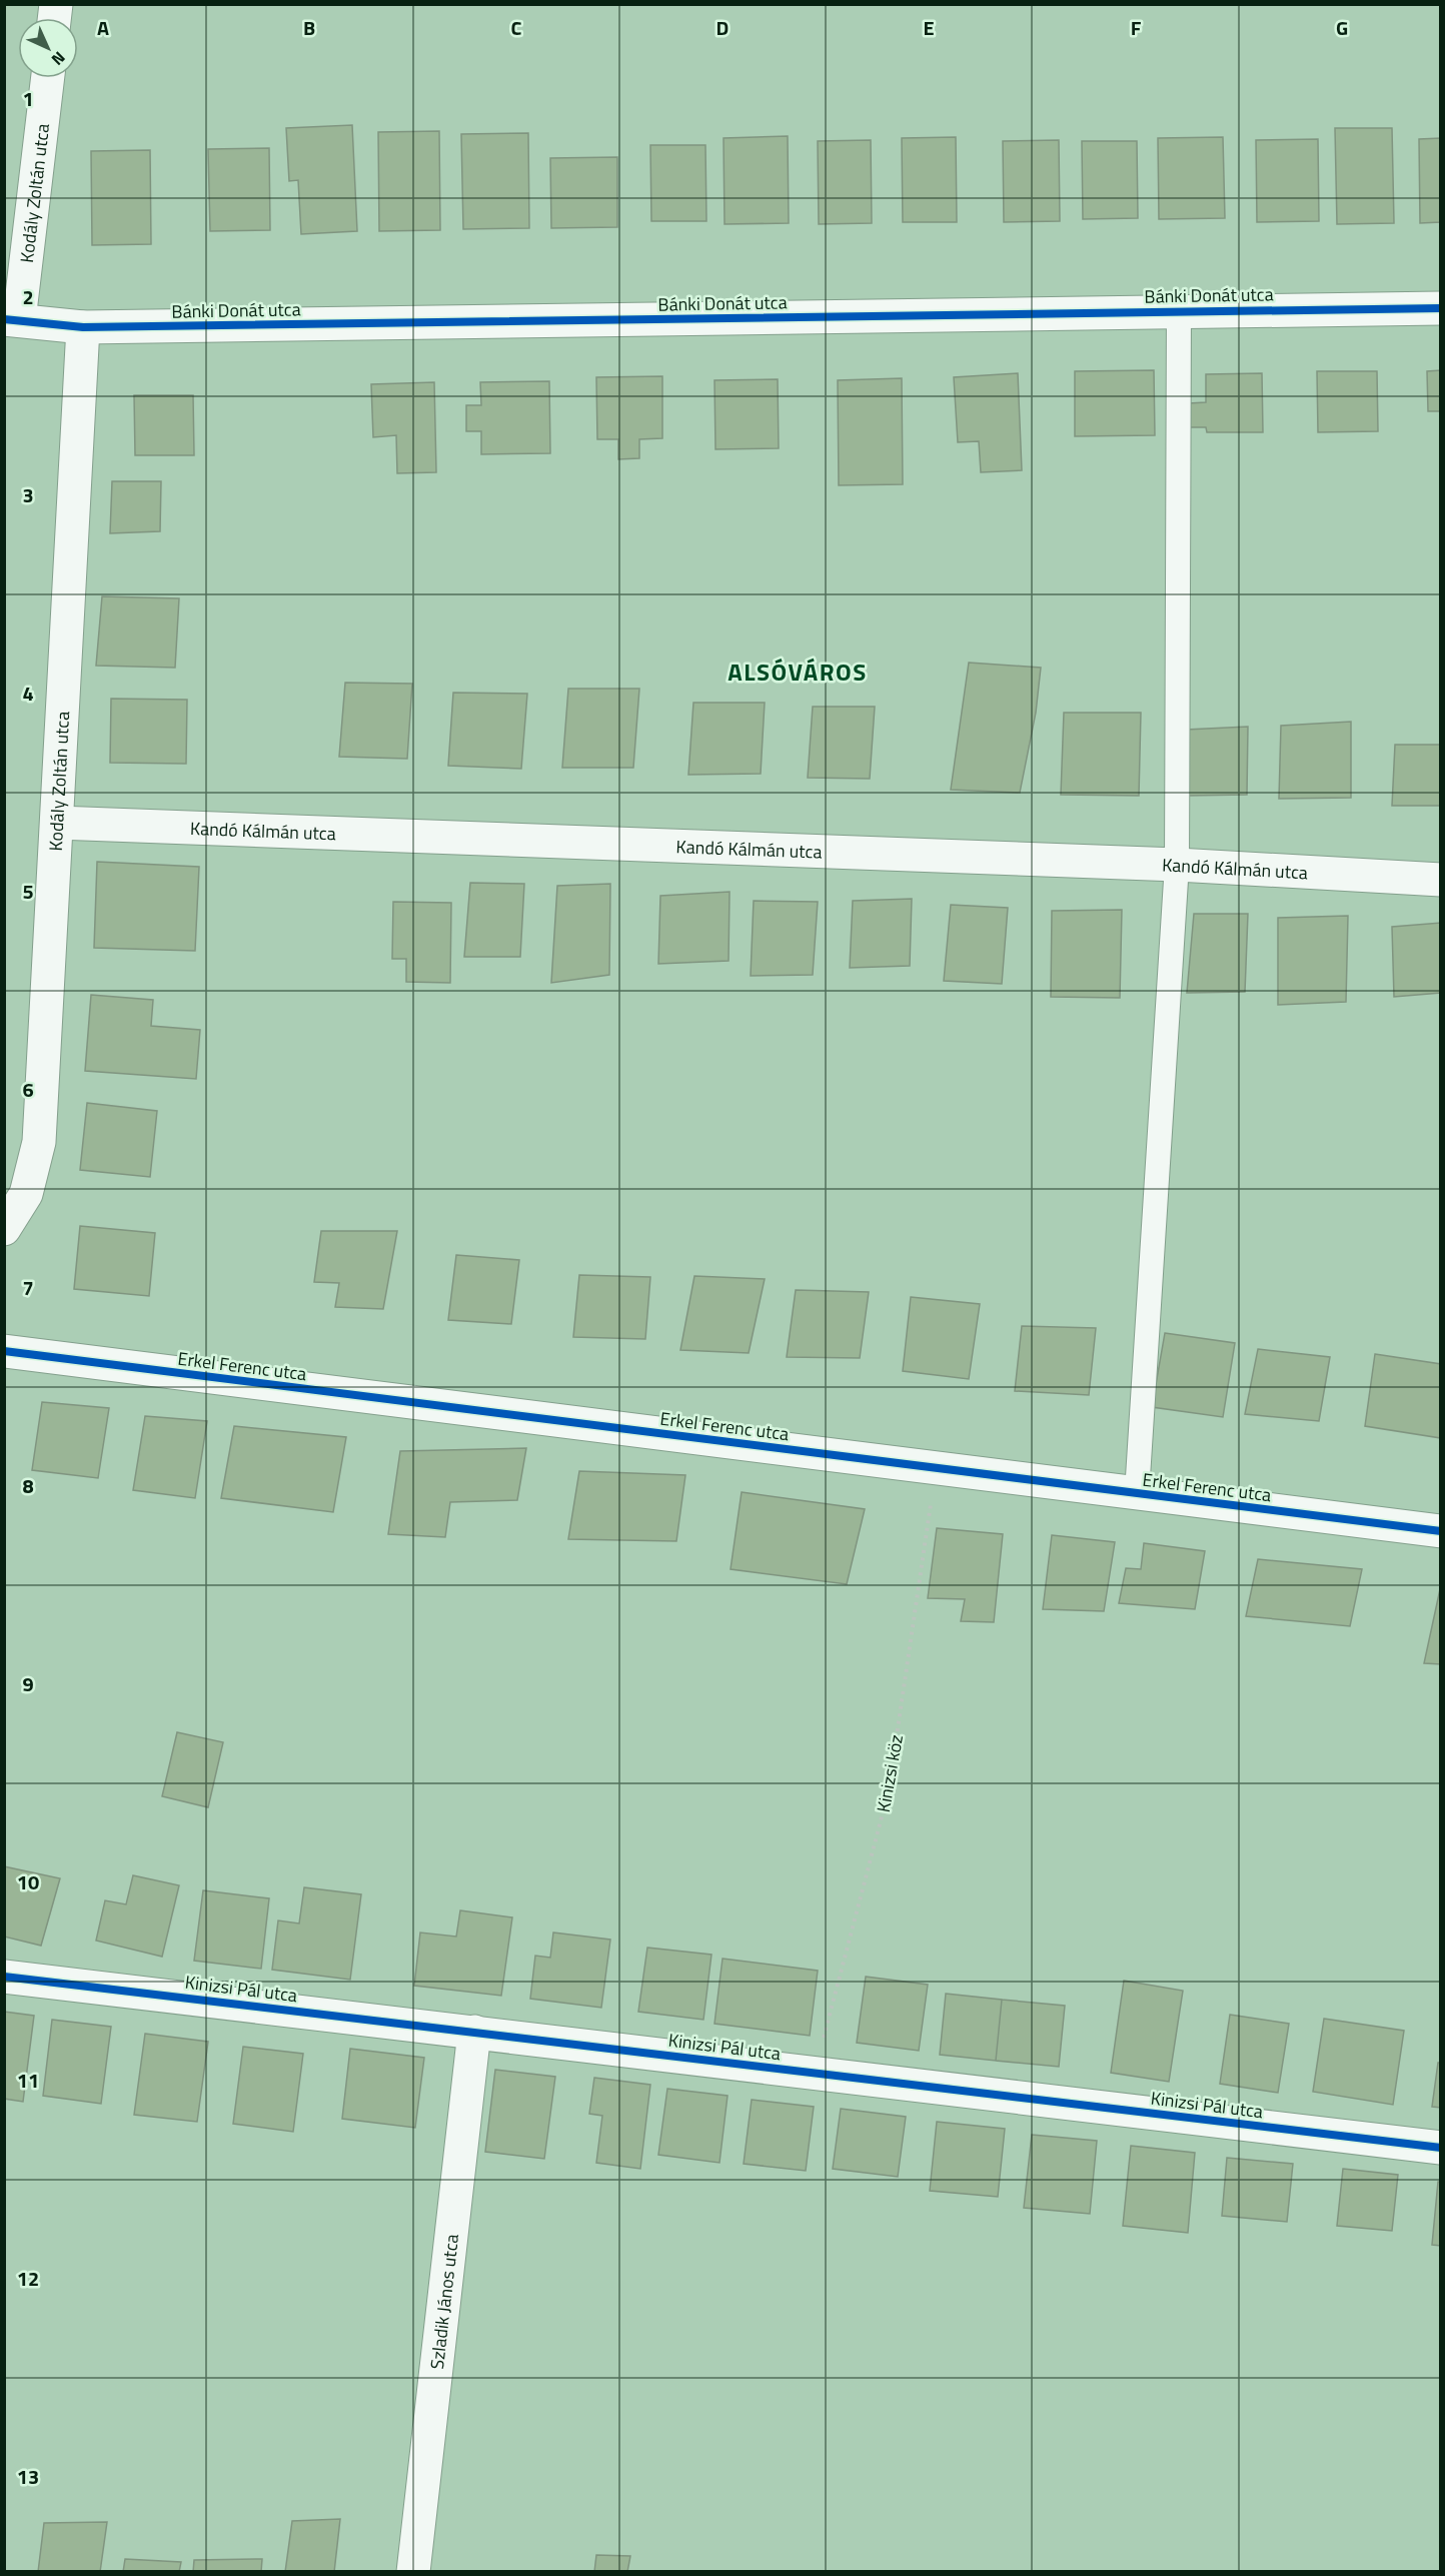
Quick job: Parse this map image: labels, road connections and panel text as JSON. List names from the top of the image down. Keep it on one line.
{"streets":{"street":["Kodály Zoltán utca","Bánki Donát utca","Kandó Kálmán utca","Erkel Ferenc utca","Kinizsi Pál utca","Szladik János utca"],"path":["Kinizsi köz"]},"crossings":[["Kodály Zoltán utca","Bánki Donát utca"],["Kodály Zoltán utca","Kandó Kálmán utca"],["Erkel Ferenc utca","Kinizsi köz"],["Kinizsi köz","Kinizsi Pál utca"],["Kinizsi Pál utca","Szladik János utca"]],"districts":["ALSÓVÁROS"],"north":"bottom right","grid":{"columns":["A","B","C","D","E","F","G"],"rows":["1","2","3","4","5","6","7","8","9","10","11","12","13"]}}
